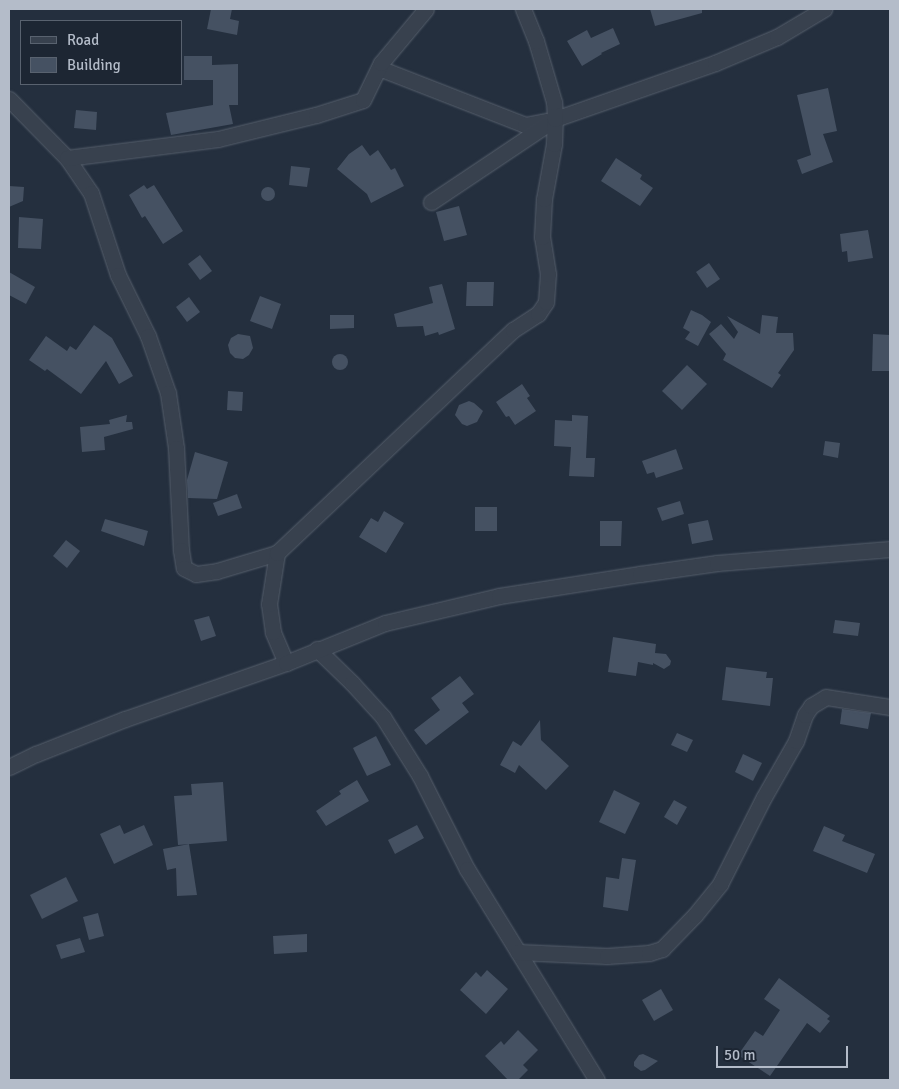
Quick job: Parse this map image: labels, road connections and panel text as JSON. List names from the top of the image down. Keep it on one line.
{"legend":["Road","Building"],"scale_bar":"50 m"}
